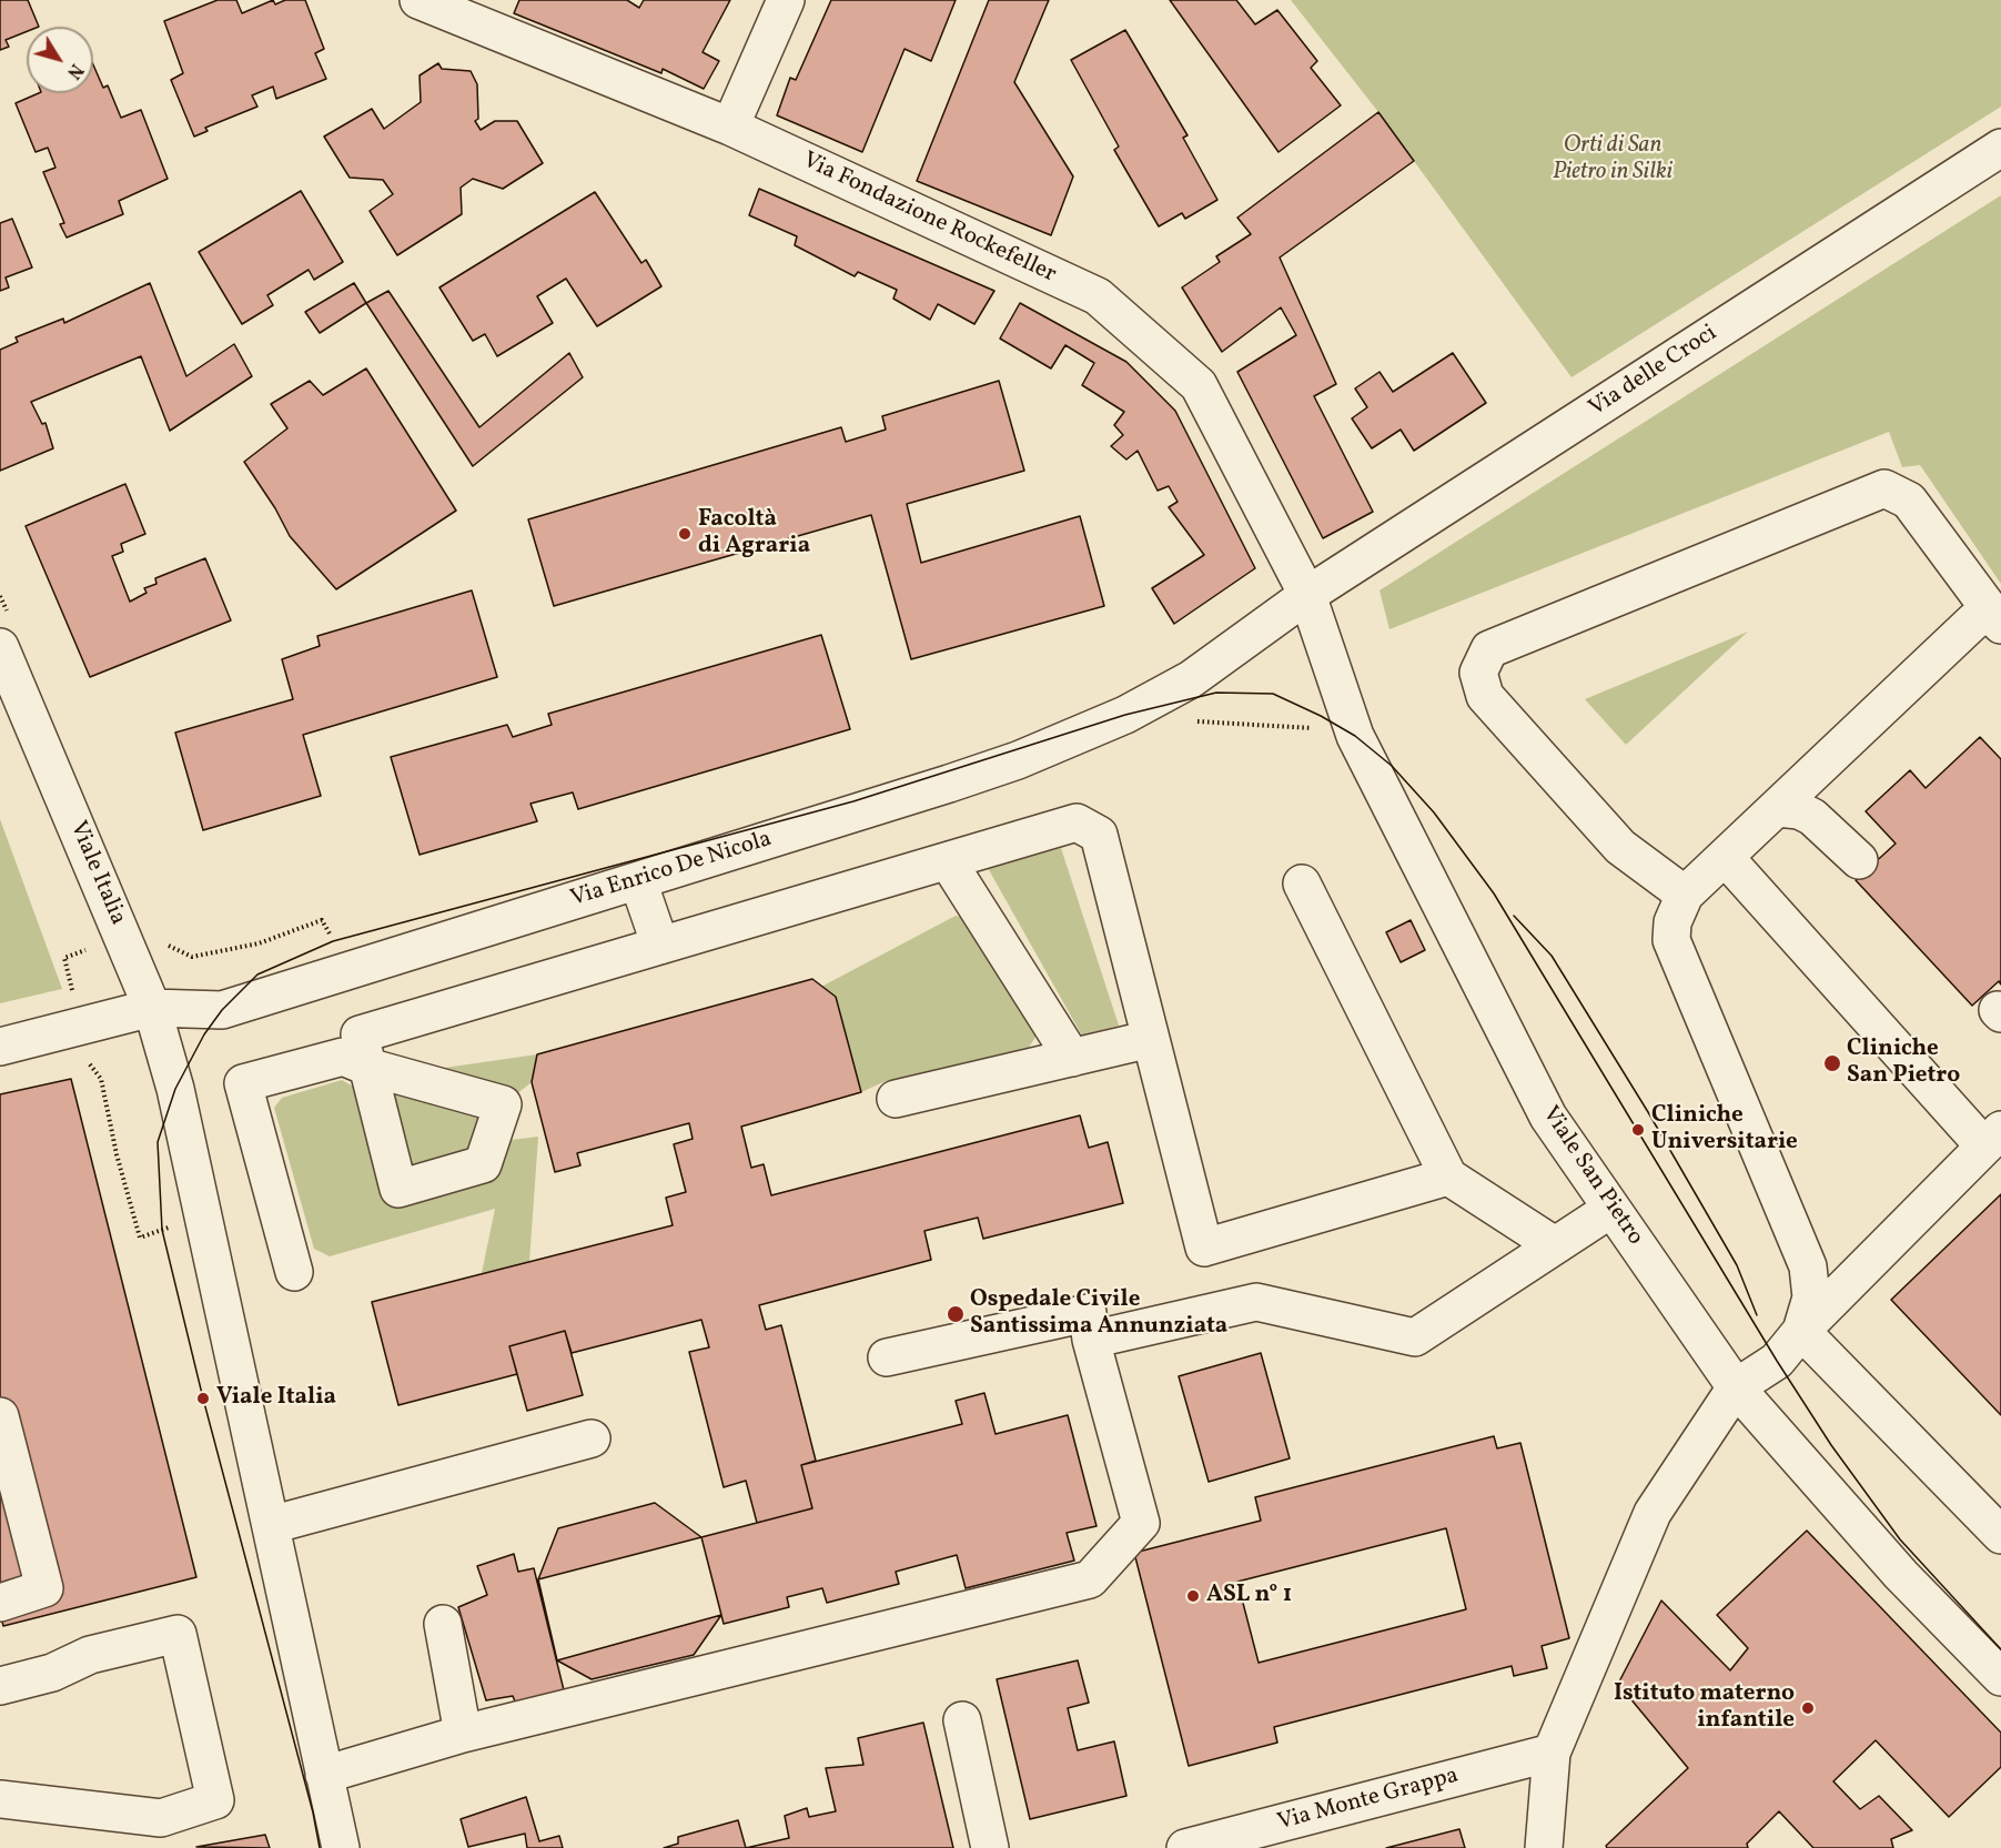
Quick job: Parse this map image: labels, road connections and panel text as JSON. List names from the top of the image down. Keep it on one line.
{"streets":{"street":["Via Fondazione Rockefeller","Via delle Croci","Via Enrico De Nicola","Viale Italia","Viale San Pietro","Via Monte Grappa"]},"crossings":[["Via Fondazione Rockefeller","Via delle Croci"],["Via Fondazione Rockefeller","Via Enrico De Nicola"],["Via Fondazione Rockefeller","Viale San Pietro"],["Via delle Croci","Via Enrico De Nicola"],["Via delle Croci","Viale San Pietro"],["Via Enrico De Nicola","Viale Italia"],["Via Enrico De Nicola","Viale San Pietro"]],"parks":["Orti di San Pietro in Silki"],"places":["Facoltà di Agraria","Cliniche San Pietro","Cliniche Universitarie","Ospedale Civile Santissima Annunziata","Viale Italia","ASL n° 1","Istituto materno infantile"],"north":"bottom right"}
